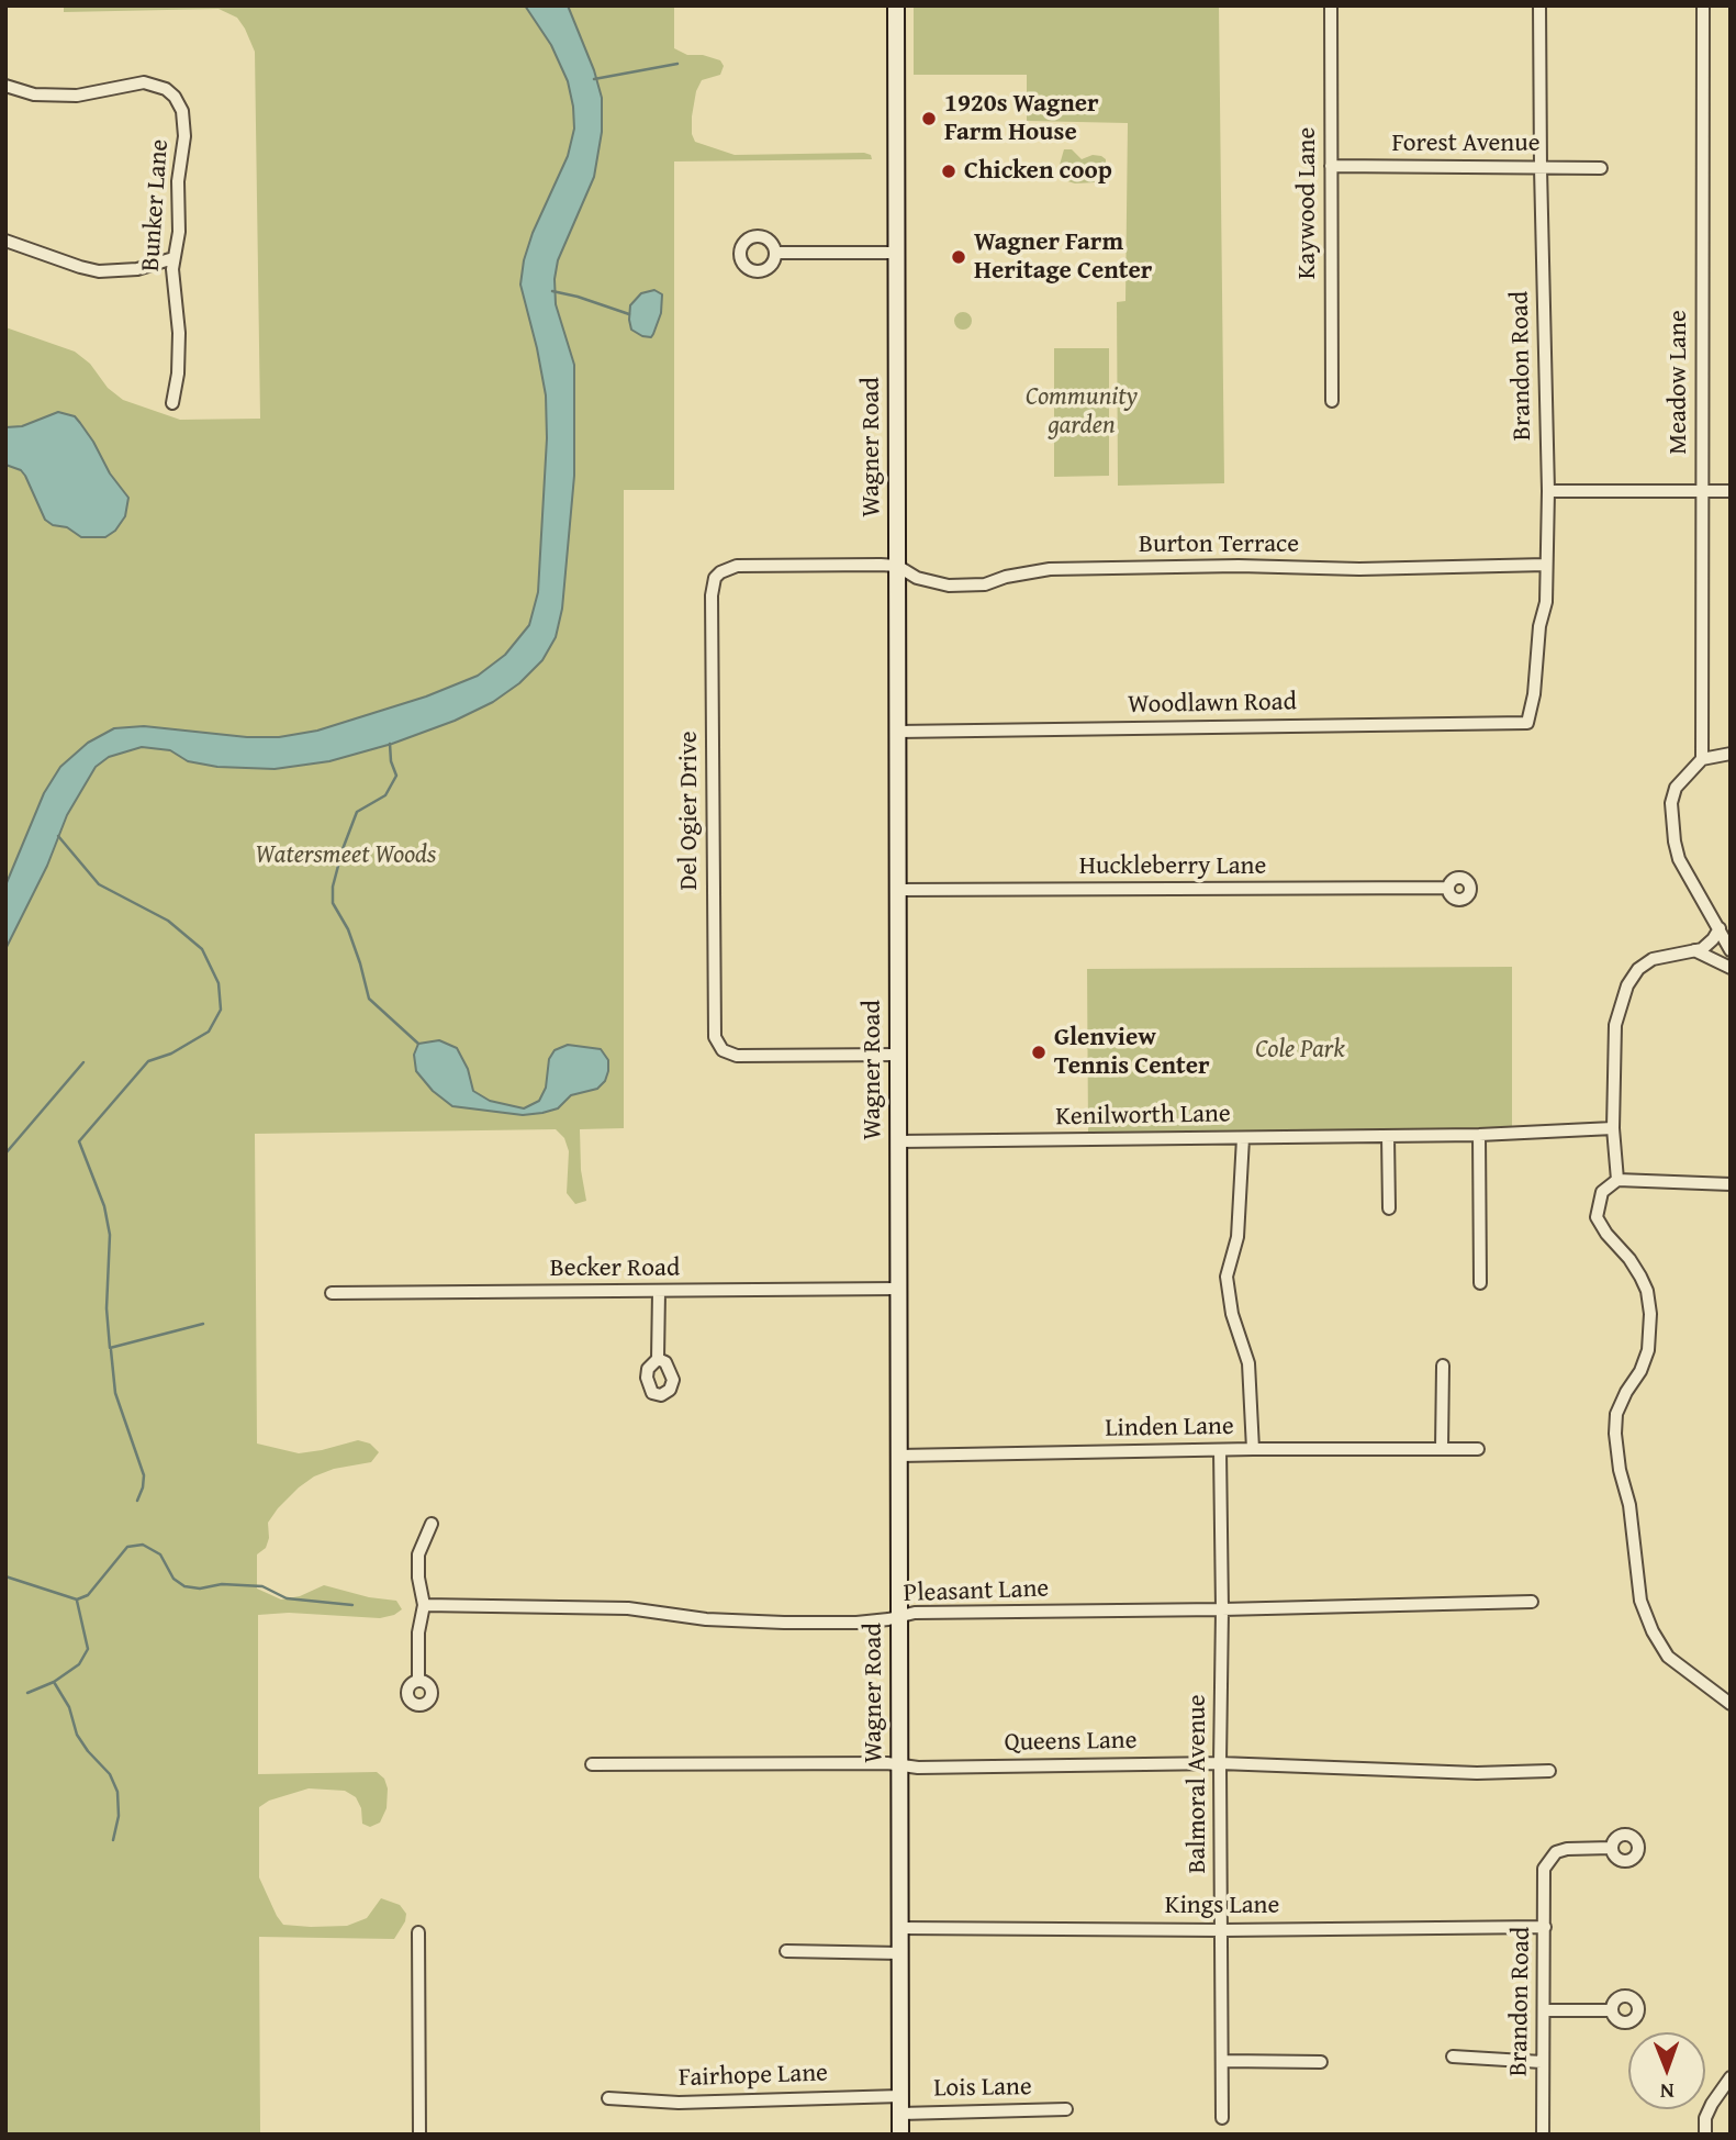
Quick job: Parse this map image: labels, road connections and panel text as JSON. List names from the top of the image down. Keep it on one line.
{"streets":{"street":["Forest Avenue","Kaywood Lane","Bunker Lane","Brandon Road","Meadow Lane","Wagner Road","Burton Terrace","Woodlawn Road","Del Ogier Drive","Huckleberry Lane","Kenilworth Lane","Becker Road","Linden Lane","Pleasant Lane","Queens Lane","Balmoral Avenue","Kings Lane","Fairhope Lane","Lois Lane"]},"crossings":[["Forest Avenue","Kaywood Lane"],["Forest Avenue","Brandon Road"],["Brandon Road","Burton Terrace"],["Brandon Road","Woodlawn Road"],["Brandon Road","Kings Lane"],["Wagner Road","Burton Terrace"],["Wagner Road","Woodlawn Road"],["Wagner Road","Del Ogier Drive"],["Wagner Road","Huckleberry Lane"],["Wagner Road","Kenilworth Lane"],["Wagner Road","Becker Road"],["Wagner Road","Linden Lane"],["Wagner Road","Pleasant Lane"],["Wagner Road","Queens Lane"],["Wagner Road","Kings Lane"],["Wagner Road","Fairhope Lane"],["Wagner Road","Lois Lane"],["Burton Terrace","Del Ogier Drive"],["Linden Lane","Balmoral Avenue"],["Pleasant Lane","Balmoral Avenue"],["Queens Lane","Balmoral Avenue"],["Balmoral Avenue","Kings Lane"]],"parks":["Community garden","Watersmeet Woods","Cole Park"],"places":["1920s Wagner Farm House","Chicken coop","Wagner Farm Heritage Center","Glenview Tennis Center"],"north":"bottom"}
